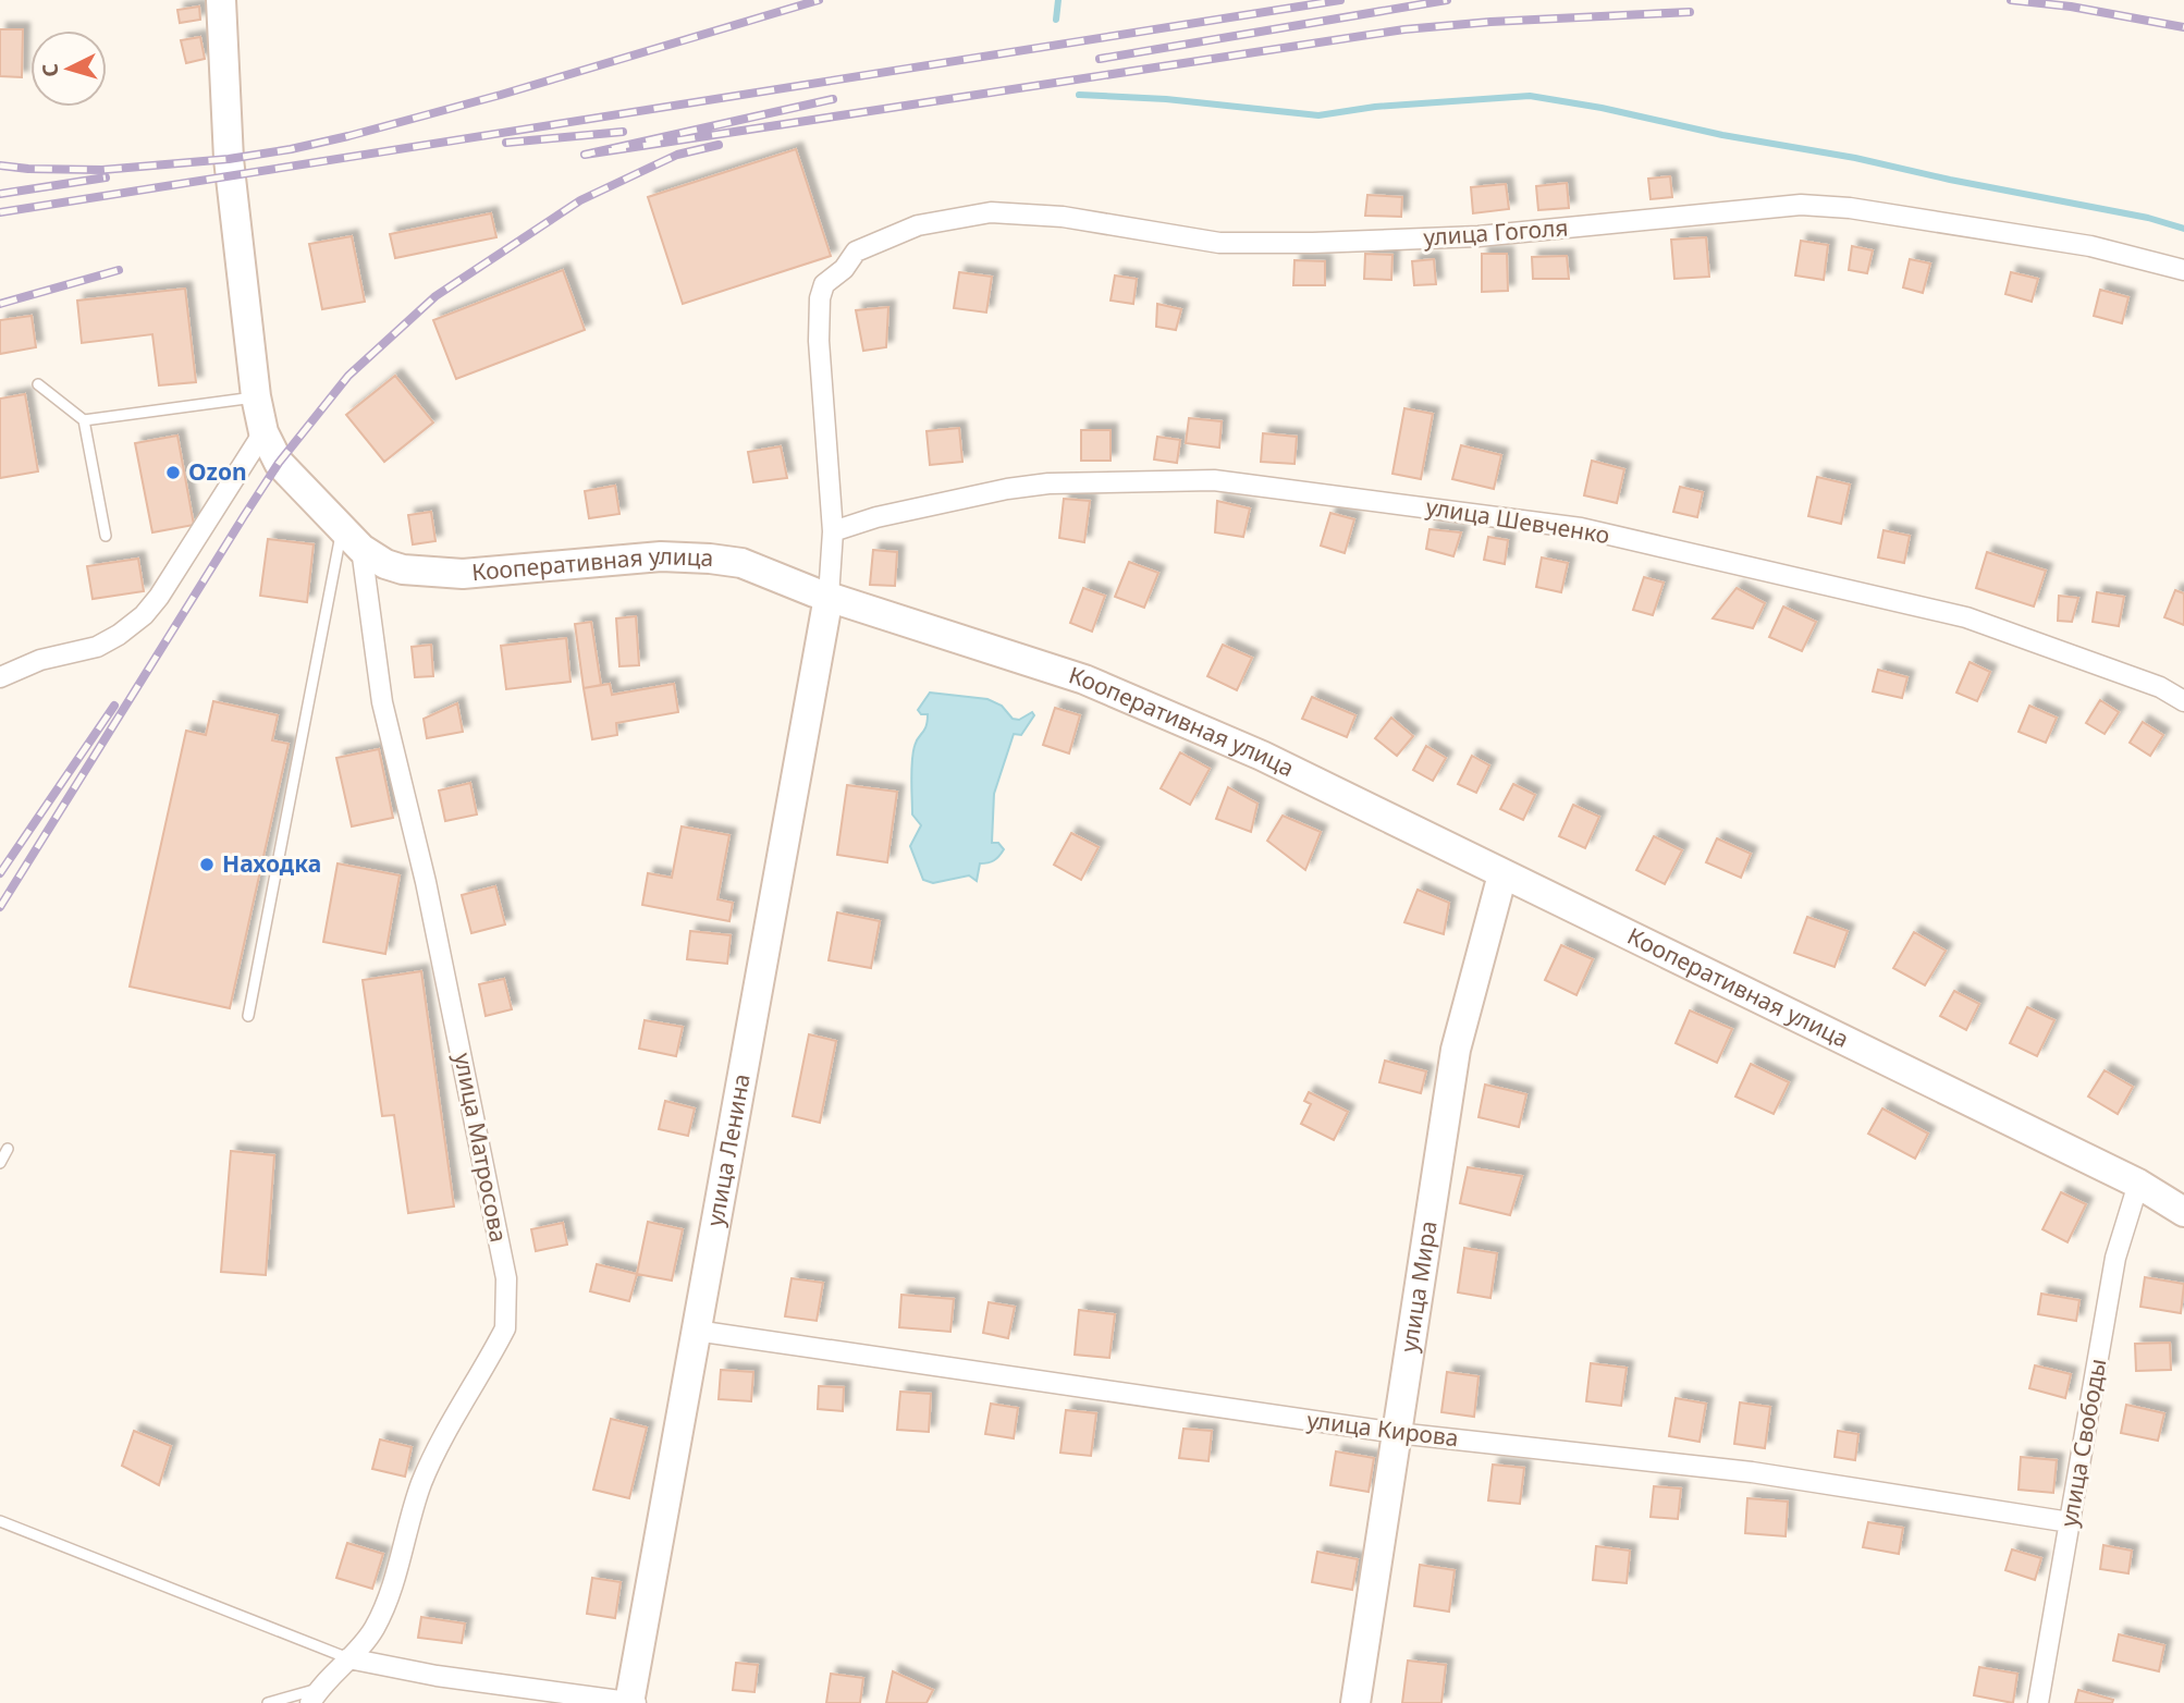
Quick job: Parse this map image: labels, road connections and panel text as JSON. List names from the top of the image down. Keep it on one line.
{"streets":{"main road":["Кооперативная улица","улица Ленина","улица Мира"],"street":["улица Гоголя","улица Шевченко","улица Матросова","улица Кирова","улица Свободы"]},"crossings":[["улица Гоголя","улица Шевченко"],["Кооперативная улица","улица Матросова"],["Кооперативная улица","улица Ленина"],["Кооперативная улица","улица Мира"],["Кооперативная улица","улица Свободы"],["улица Ленина","улица Кирова"],["улица Мира","улица Кирова"],["улица Кирова","улица Свободы"]],"places":["Ozon","Находка"],"north":"left"}
